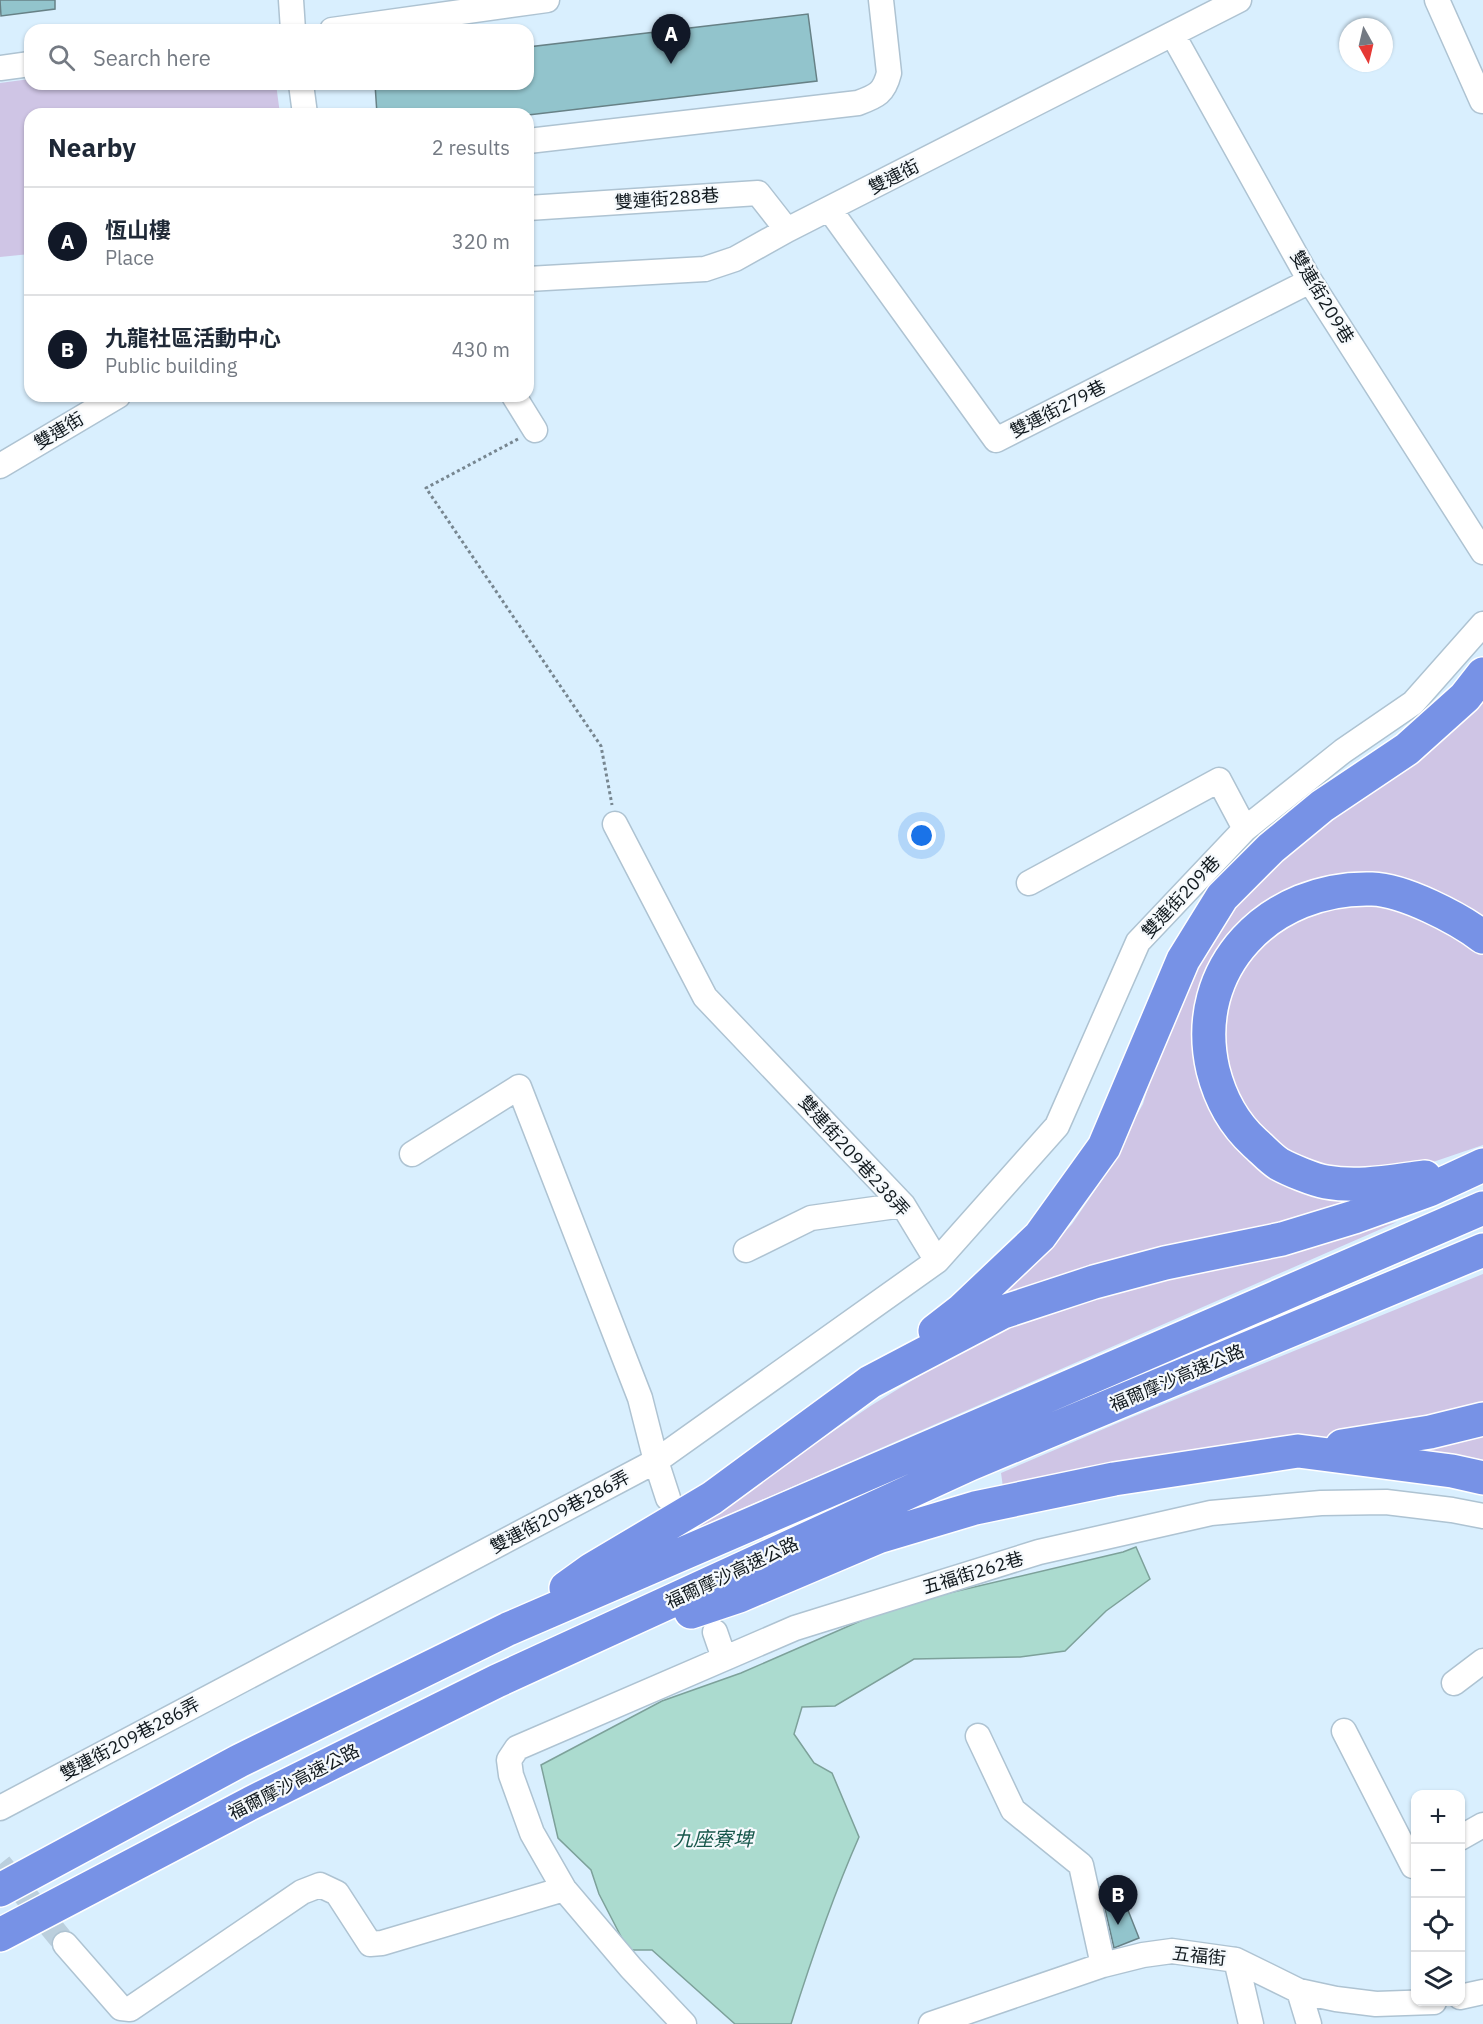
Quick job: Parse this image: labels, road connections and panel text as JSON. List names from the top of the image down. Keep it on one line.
{"streets":{"highway":["福爾摩沙高速公路"],"street":["雙連街","雙連街288巷","雙連街209巷","雙連街279巷","雙連街209巷238弄","雙連街209巷286弄","五福街262巷","五福街"]},"crossings":[["雙連街","雙連街288巷"],["雙連街","雙連街209巷"],["雙連街","雙連街279巷"],["雙連街209巷","雙連街279巷"],["雙連街209巷","雙連街209巷238弄"]],"water":["九座寮埤"],"north":"bottom","page":{"pins":["A","B"],"search":"Search here","heading":["Nearby","2 results"],"list":[{"mark":"A","name":"恆山樓","note":"Place","value":"320 m"},{"mark":"B","name":"九龍社區活動中心","note":"Public building","value":"430 m"}],"map_buttons":["+","−"]}}
